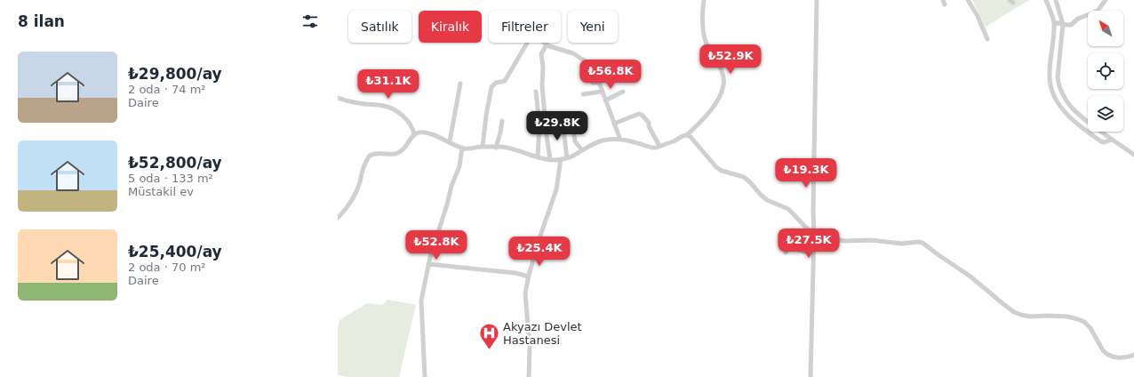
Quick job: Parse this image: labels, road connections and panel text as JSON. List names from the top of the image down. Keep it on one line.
{"places":{"hospital":["Akyazı Devlet Hastanesi"]},"north":"top left","page":{"heading":"8 ilan","chip":["Satılık","Kiralık","Filtreler","Yeni"],"list":[{"name":"₺29,800/ay","note":"2 oda · 74 m² · Daire"},{"name":"₺52,800/ay","note":"5 oda · 133 m² · Müstakil ev"},{"name":"₺25,400/ay","note":"2 oda · 70 m² · Daire"}],"price":["₺52.9K","₺56.8K","₺31.1K","₺29.8K","₺19.3K","₺27.5K","₺52.8K","₺25.4K"]}}
